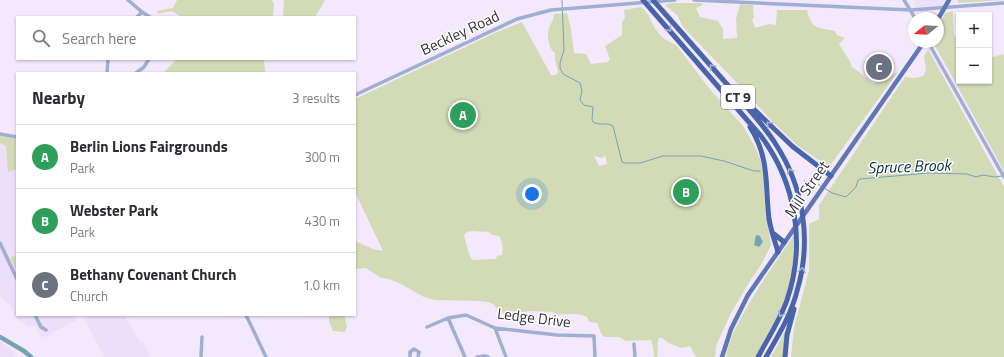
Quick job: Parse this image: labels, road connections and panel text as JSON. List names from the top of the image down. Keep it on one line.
{"streets":{"highway":["CT 9"],"main road":["Mill Street"],"street":["Beckley Road","Ledge Drive"]},"water":["Spruce Brook"],"north":"left","page":{"map_buttons":["+","−"],"search":"Search here","pins":["C","A","B"],"heading":["Nearby","3 results"],"list":[{"mark":"A","name":"Berlin Lions Fairgrounds","note":"Park","value":"300 m"},{"mark":"B","name":"Webster Park","note":"Park","value":"430 m"},{"mark":"C","name":"Bethany Covenant Church","note":"Church","value":"1.0 km"}]}}
